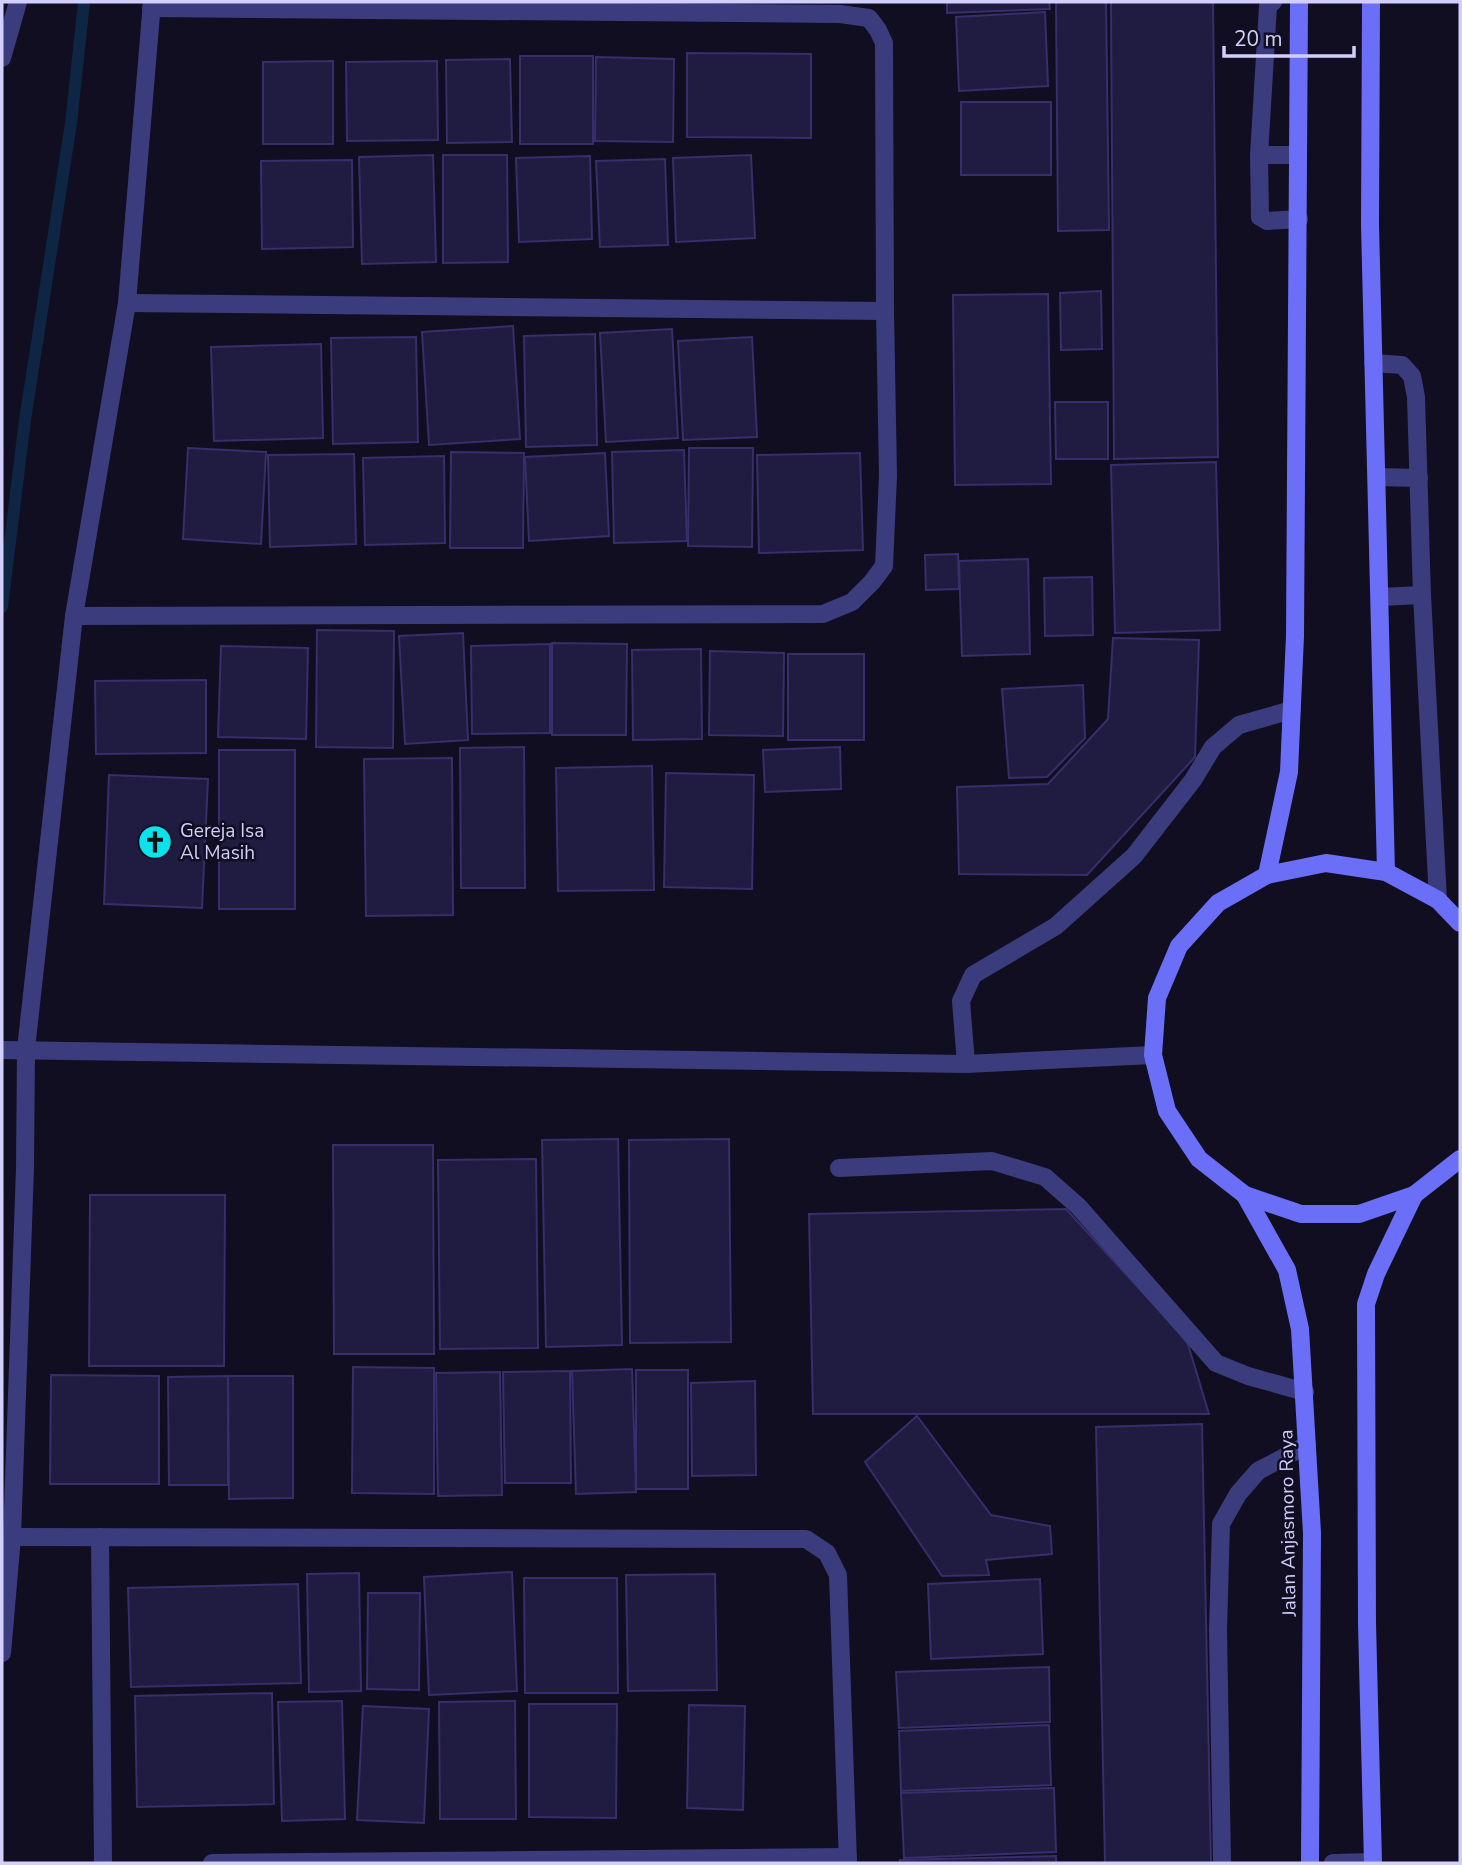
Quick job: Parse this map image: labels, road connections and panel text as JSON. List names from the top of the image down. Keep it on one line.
{"streets":{"street":["Jalan Anjasmoro Raya"]},"places":{"church":["Gereja Isa Al Masih"]},"scale_bar":"20 m"}
